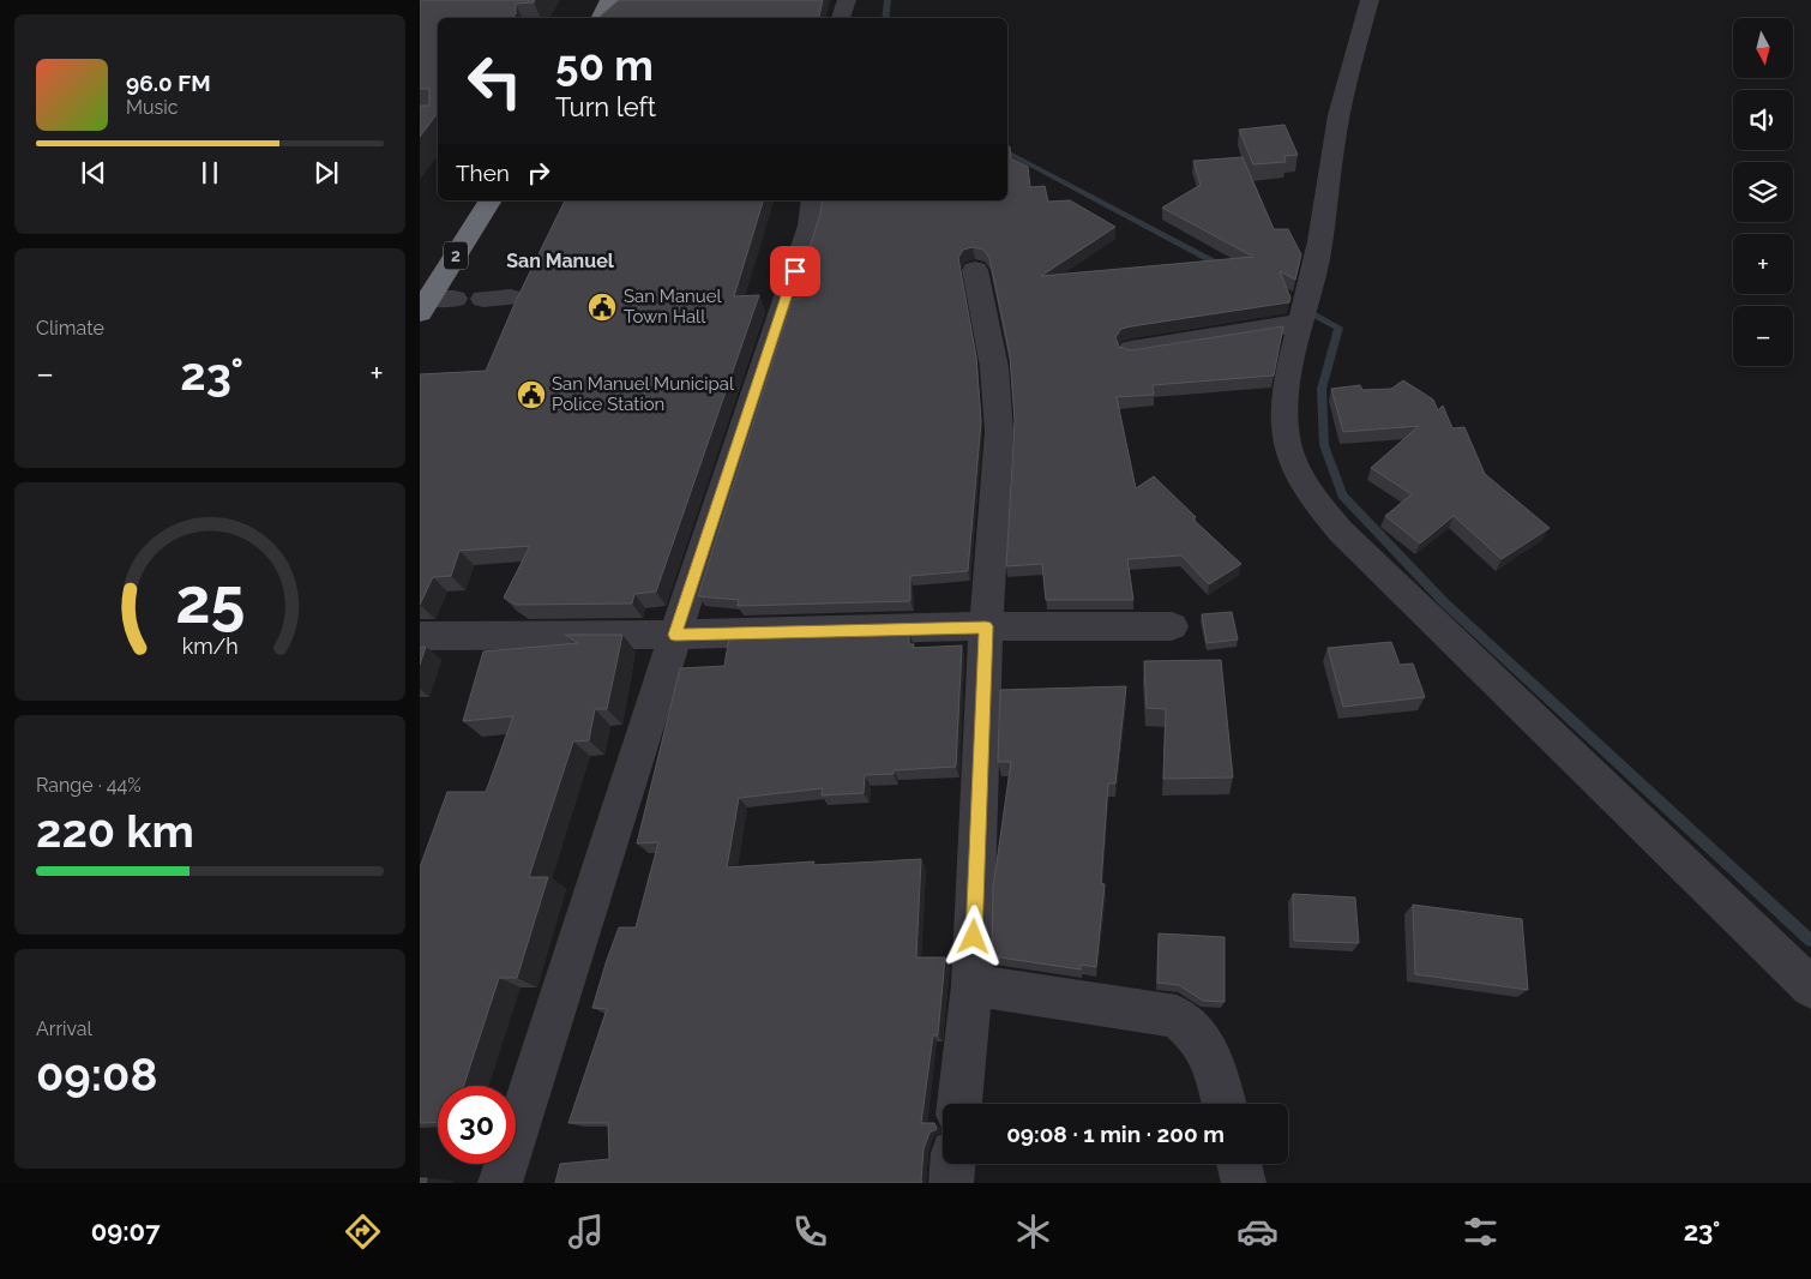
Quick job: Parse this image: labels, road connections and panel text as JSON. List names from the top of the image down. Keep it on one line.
{"streets":{"highway":["2"]},"districts":["San Manuel"],"places":{"public building":["San Manuel Town Hall","San Manuel Municipal Police Station"]},"north":"bottom","page":{"map_buttons":["+","−"],"turn":["50 m","Turn left"],"song":["96.0 FM","Music"],"then":"Then","tile":["Climate",["Range · 44%","220 km"],["Arrival","09:08"]],"heat":["−","23°","+"],"limit":"30","trip":"09:08 · 1 min · 200 m","tabs":["09:07","23°"],"gauge":["25","km/h"]}}
